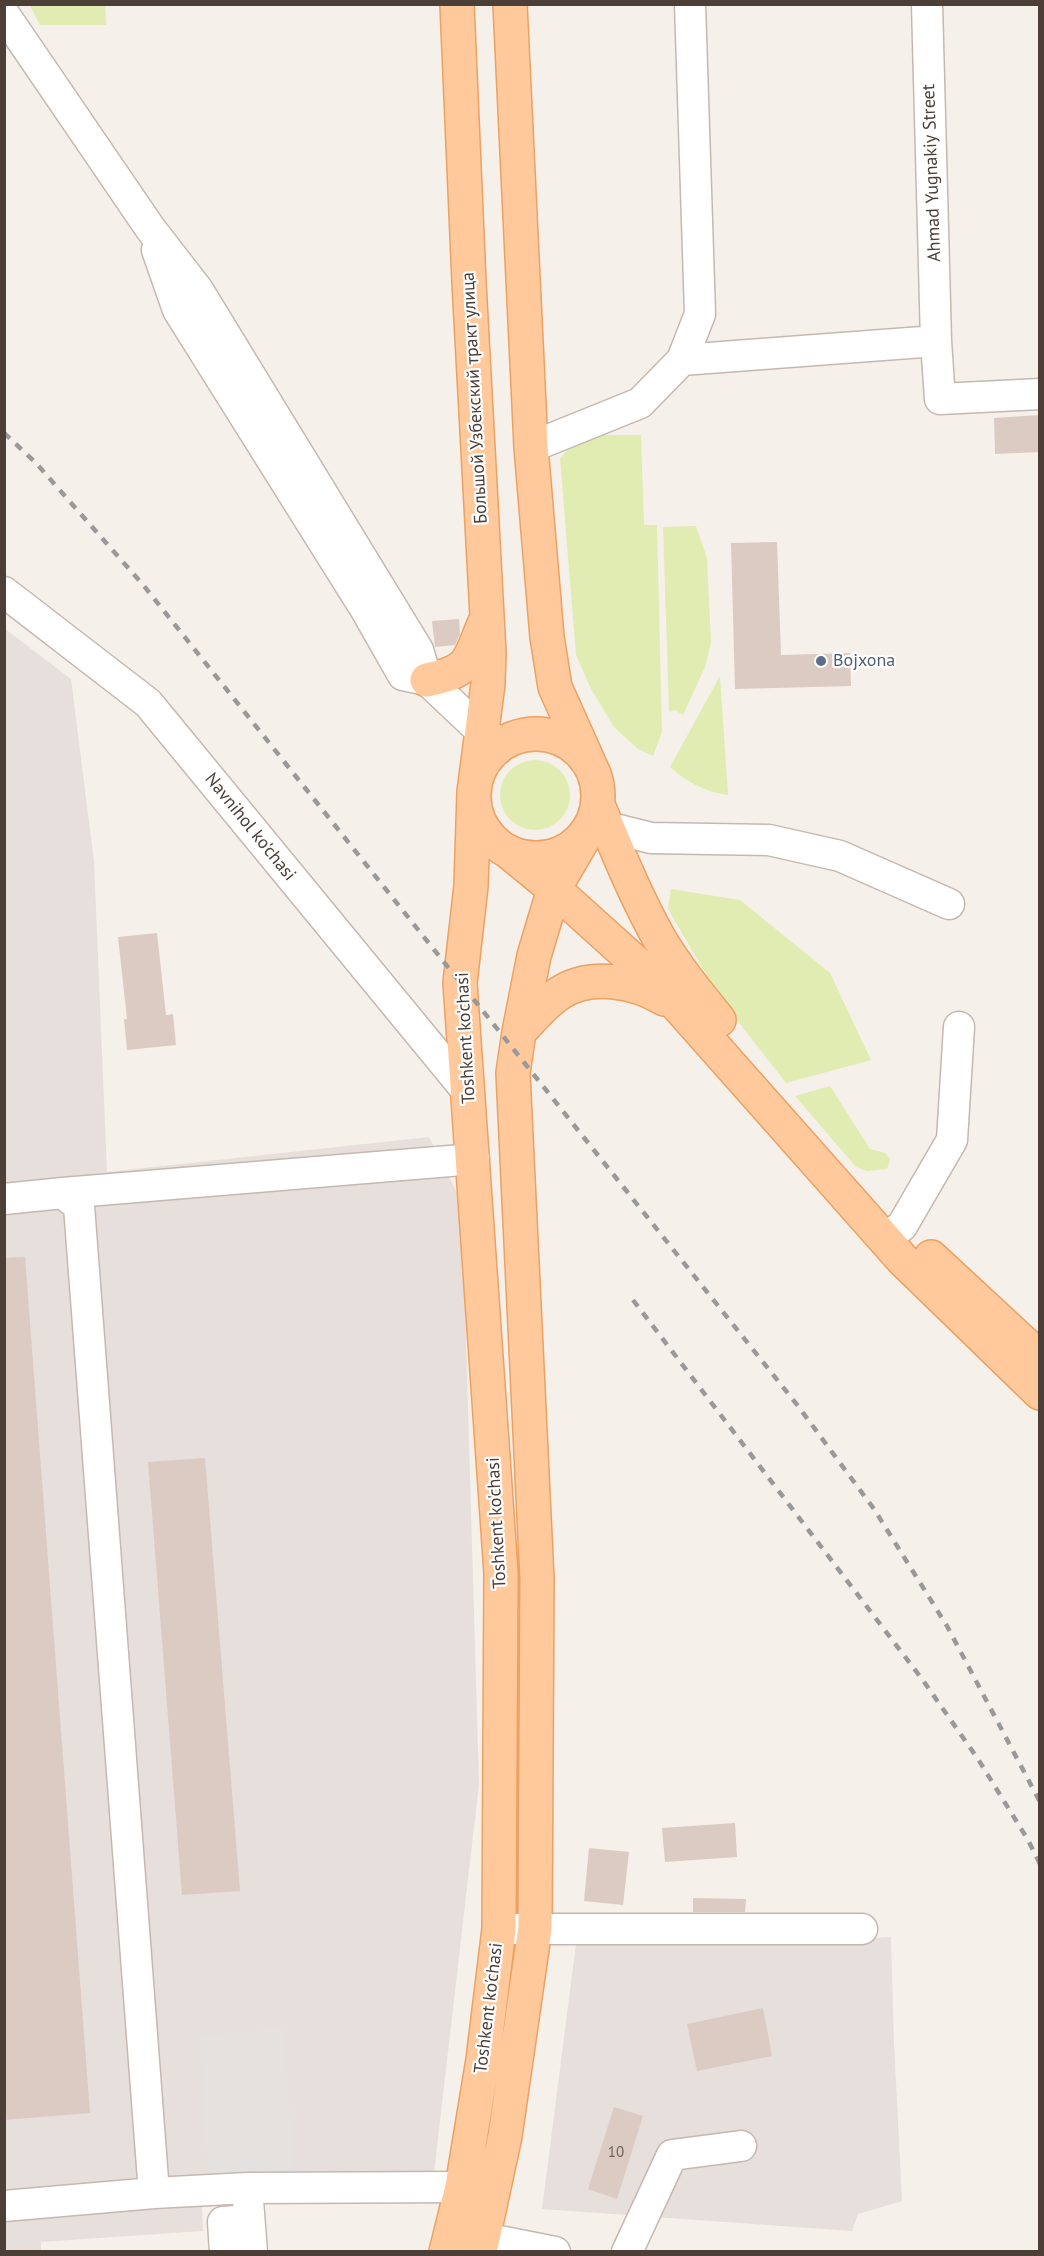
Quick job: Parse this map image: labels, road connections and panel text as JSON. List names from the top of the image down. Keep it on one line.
{"streets":{"main road":["Большой Узбекский тракт улица","Toshkent ko'chasi"],"street":["Ahmad Yugnakiy Street","Navnihol ko'chasi"]},"crossings":[["Большой Узбекский тракт улица","Toshkent ko'chasi"],["Navnihol ko'chasi","Toshkent ko'chasi"]],"places":["Bojxona"],"house_numbers":["10"]}
